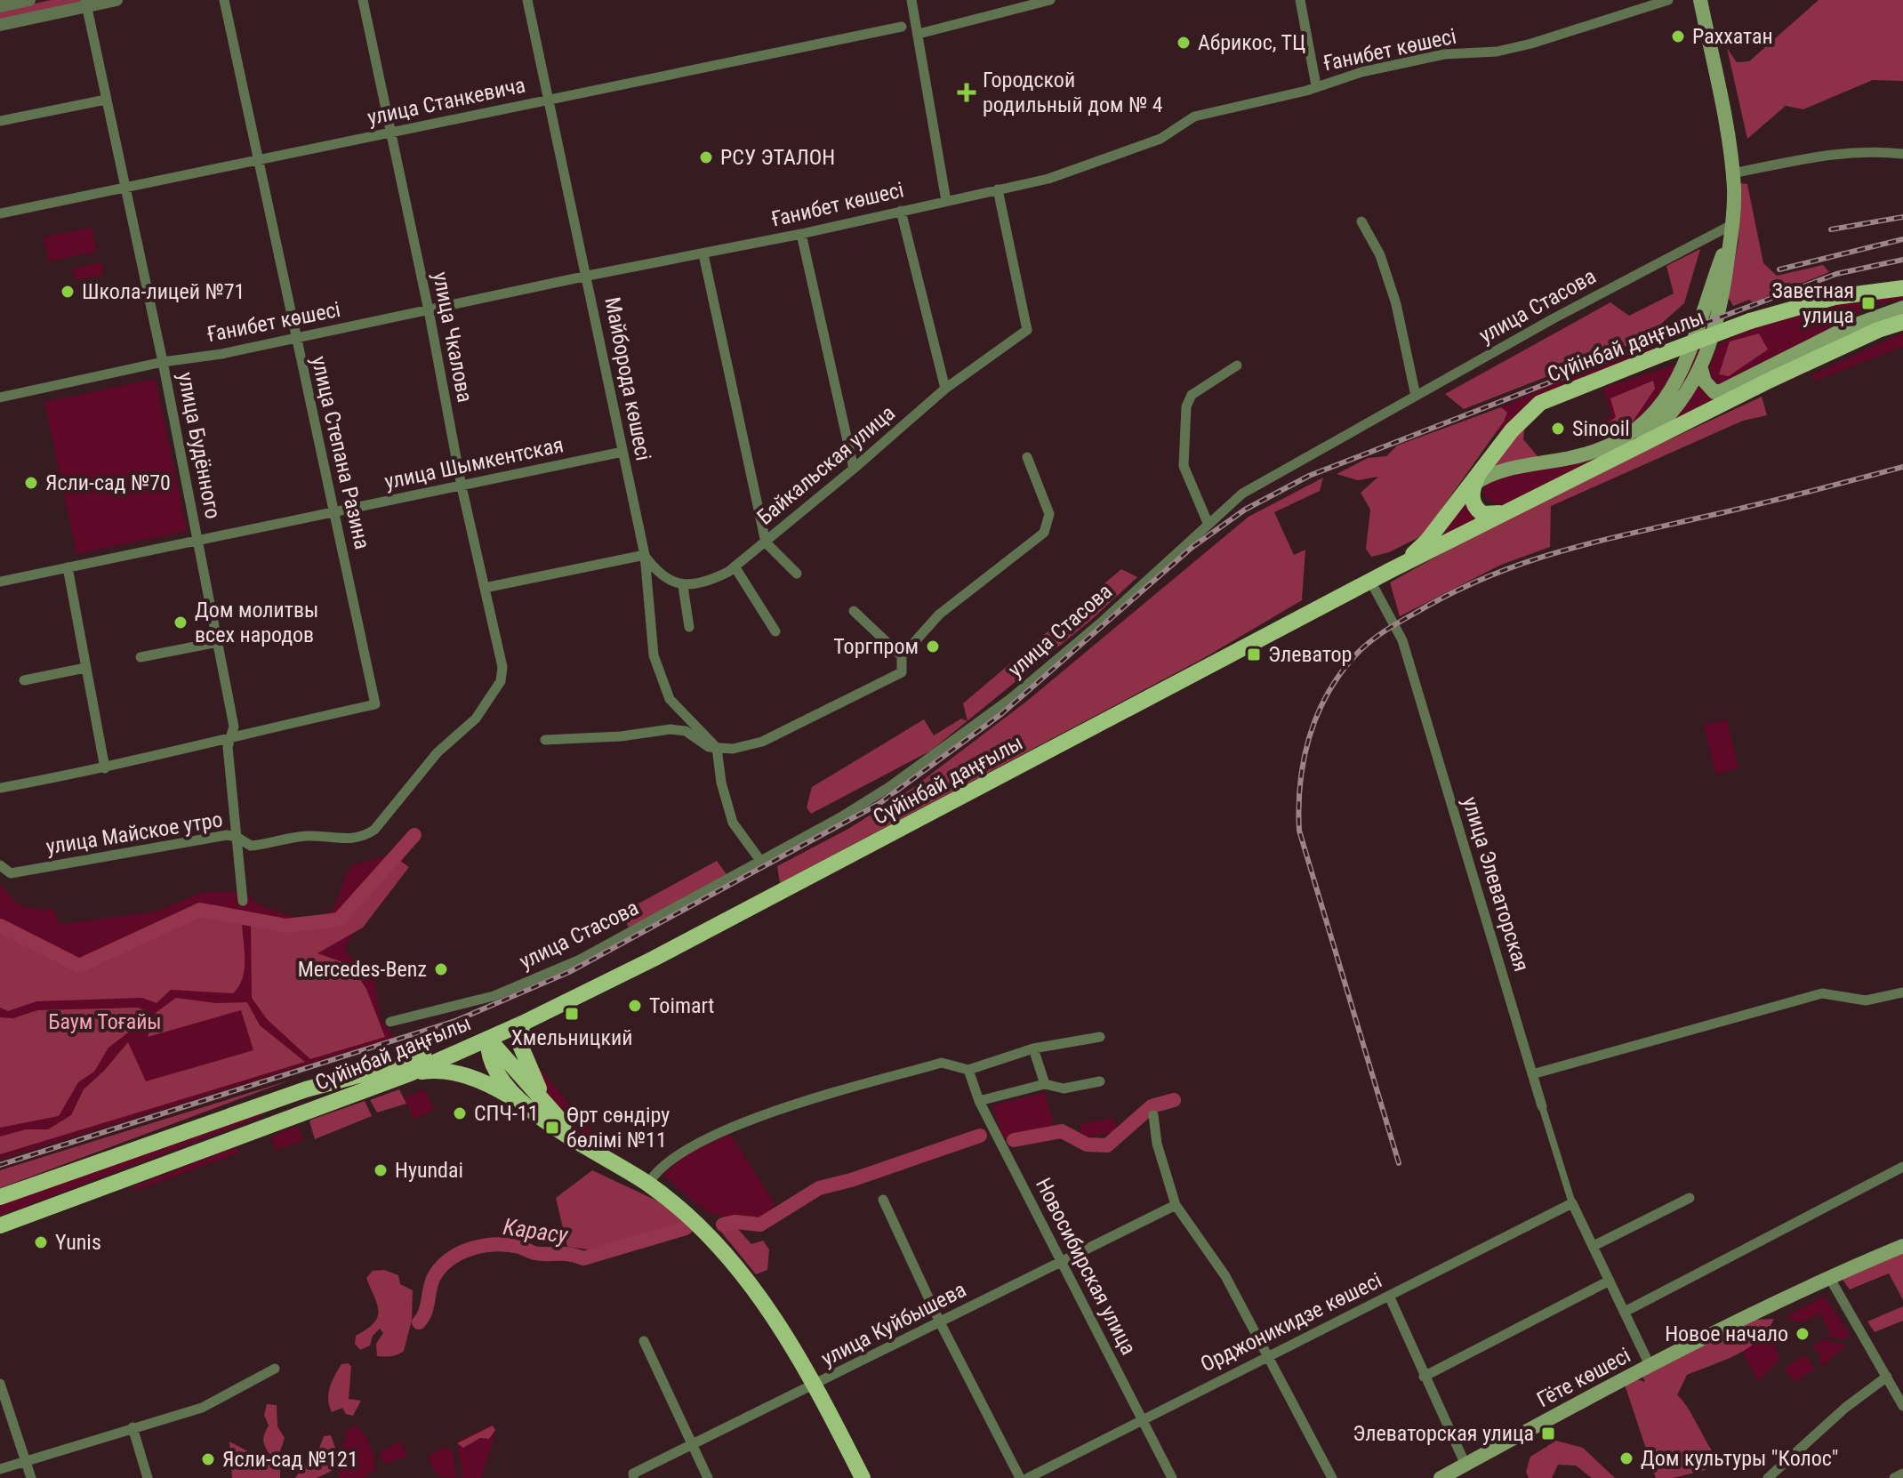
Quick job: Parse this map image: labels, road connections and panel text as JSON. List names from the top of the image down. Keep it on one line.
{"streets":{"main road":["Сүйінбай даңғылы","Гёте көшесі"],"street":["Ғанибет көшесі","улица Станкевича","улица Стасова","улица Чкалова","Майборода көшесі","улица Будённого","улица Степана Разина","улица Шымкентская","Байкальская улица","улица Майское утро","улица Элеваторская","Новосибирская улица","Орджоникидзе көшесі","улица Куйбышева"]},"crossings":[["Ғанибет көшесі","улица Чкалова"],["Ғанибет көшесі","Майборода көшесі"],["Ғанибет көшесі","улица Будённого"],["Ғанибет көшесі","улица Степана Разина"],["Ғанибет көшесі","Байкальская улица"],["улица Станкевича","улица Чкалова"],["улица Станкевича","Майборода көшесі"],["улица Станкевича","улица Будённого"],["улица Станкевича","улица Степана Разина"],["улица Чкалова","улица Шымкентская"],["улица Чкалова","улица Майское утро"],["Сүйінбай даңғылы","улица Элеваторская"],["Майборода көшесі","улица Шымкентская"],["улица Будённого","улица Степана Разина"],["улица Будённого","улица Шымкентская"],["улица Будённого","улица Майское утро"],["улица Степана Разина","улица Шымкентская"],["улица Элеваторская","Орджоникидзе көшесі"],["Новосибирская улица","Орджоникидзе көшесі"],["Новосибирская улица","улица Куйбышева"]],"water":["Карасу"],"parks":["Баум Тоғайы"],"places":{"other":["Раххатан","Абрикос, ТЦ","РСУ ЭТАЛОН","Школа-лицей №71","Sinooil","Ясли-сад №70","Дом молитвы всех народов","Торгпром","Mercedes-Benz","Toimart","СПЧ-11","Hyundai","Yunis","Новое начало","Дом культуры \"Колос\"","Ясли-сад №121"],"health":["Городской родильный дом № 4"],"transit":["Заветная улица","Элеватор","Хмельницкий","Өрт сөндіру бөлімі №11","Элеваторская улица"]}}
